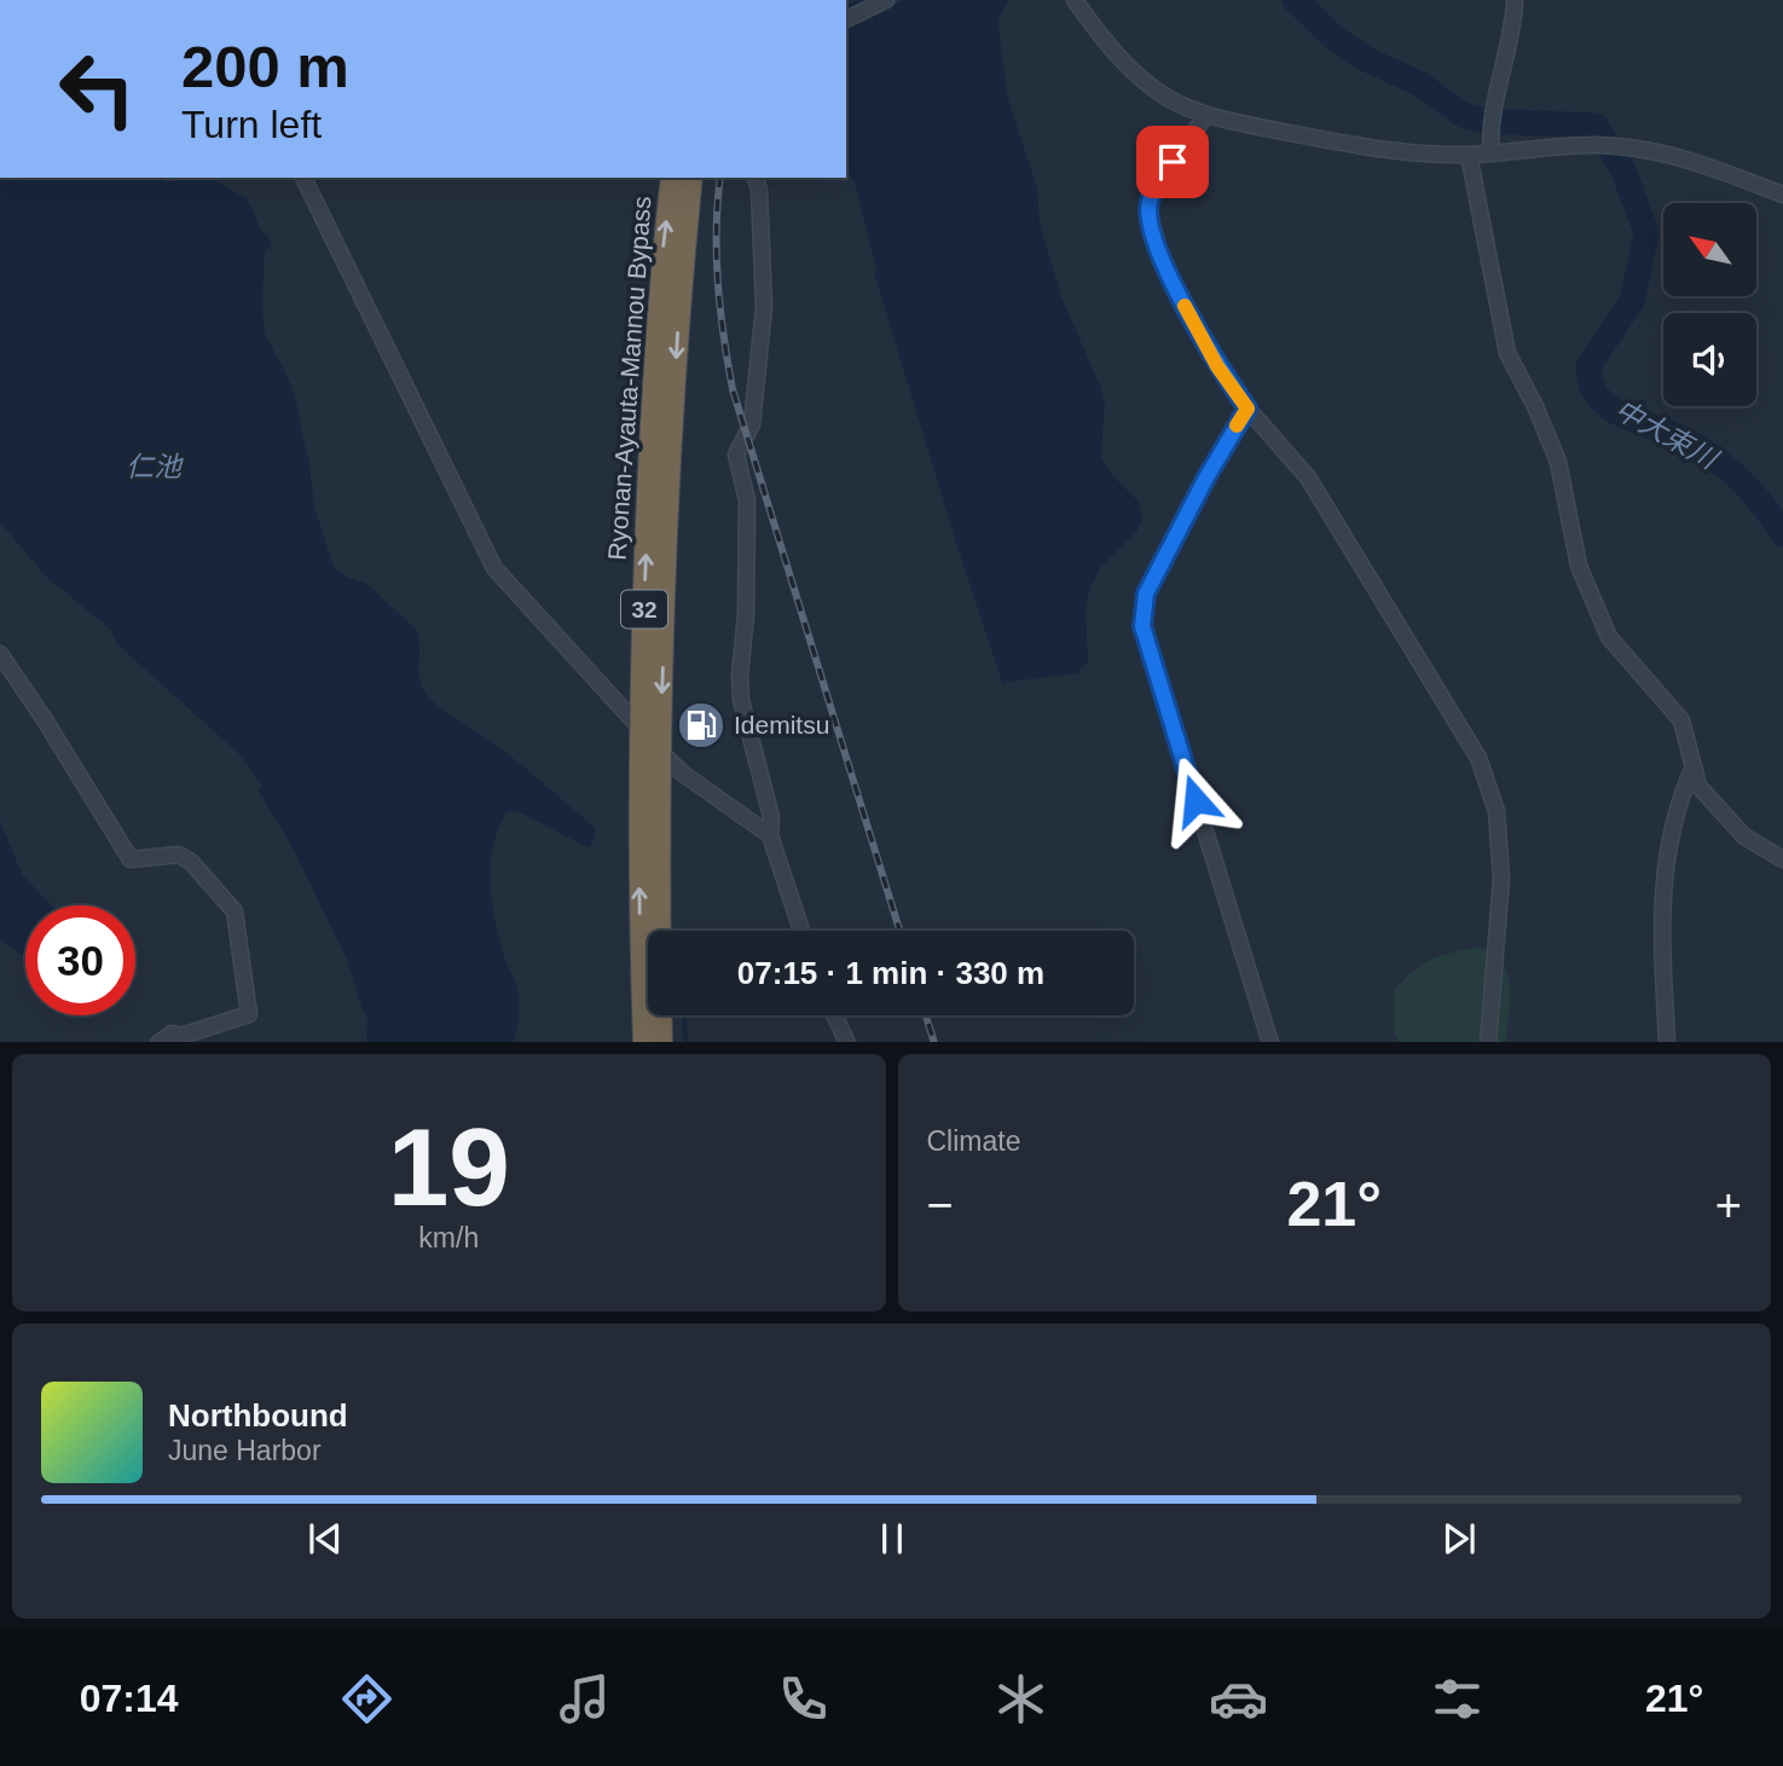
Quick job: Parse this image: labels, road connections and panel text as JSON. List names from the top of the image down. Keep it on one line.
{"streets":{"highway":["Ryonan-Ayauta-Mannou Bypass","32"]},"water":["中大束川","仁池"],"places":{"fuel station":["Idemitsu"]},"north":"top left","page":{"turn":["200 m","Turn left"],"limit":"30","trip":"07:15 · 1 min · 330 m","tile":[["19","km/h"],"Climate"],"heat":["−","21°","+"],"song":["Northbound","June Harbor"],"tabs":["07:14","21°"]}}
